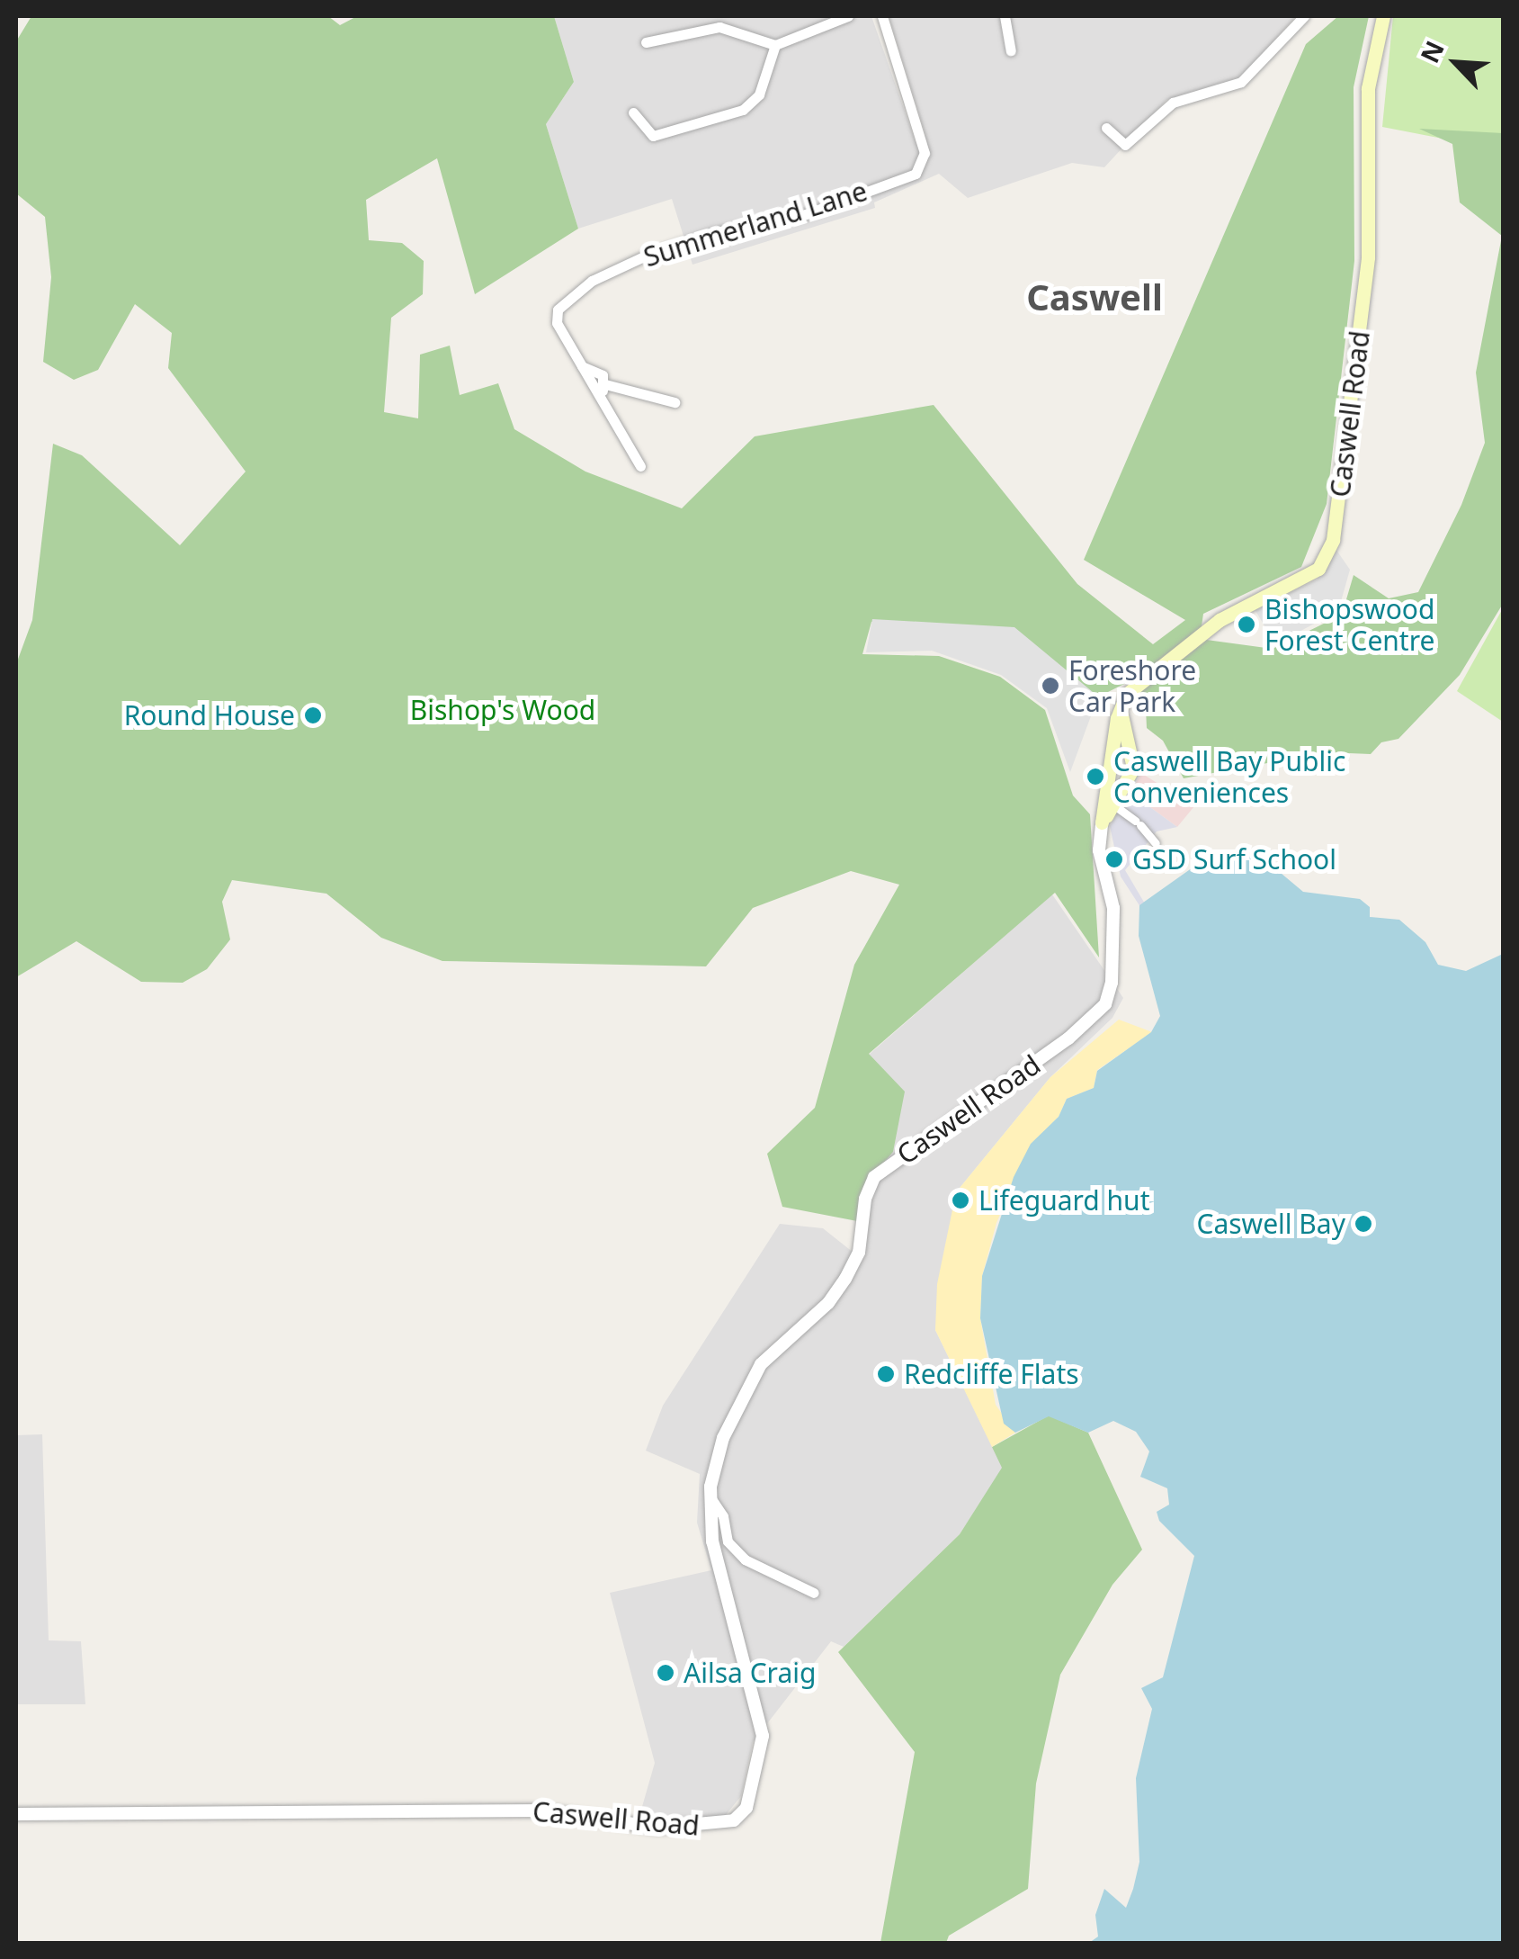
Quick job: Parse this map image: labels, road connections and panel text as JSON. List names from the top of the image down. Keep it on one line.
{"streets":{"main road":["Caswell Road"],"street":["Summerland Lane"]},"districts":["Caswell"],"parks":["Bishop's Wood"],"places":["Bishopswood Forest Centre","Foreshore Car Park","Round House","Caswell Bay Public Conveniences","GSD Surf School","Lifeguard hut","Caswell Bay","Redcliffe Flats","Ailsa Craig"],"north":"top left"}
